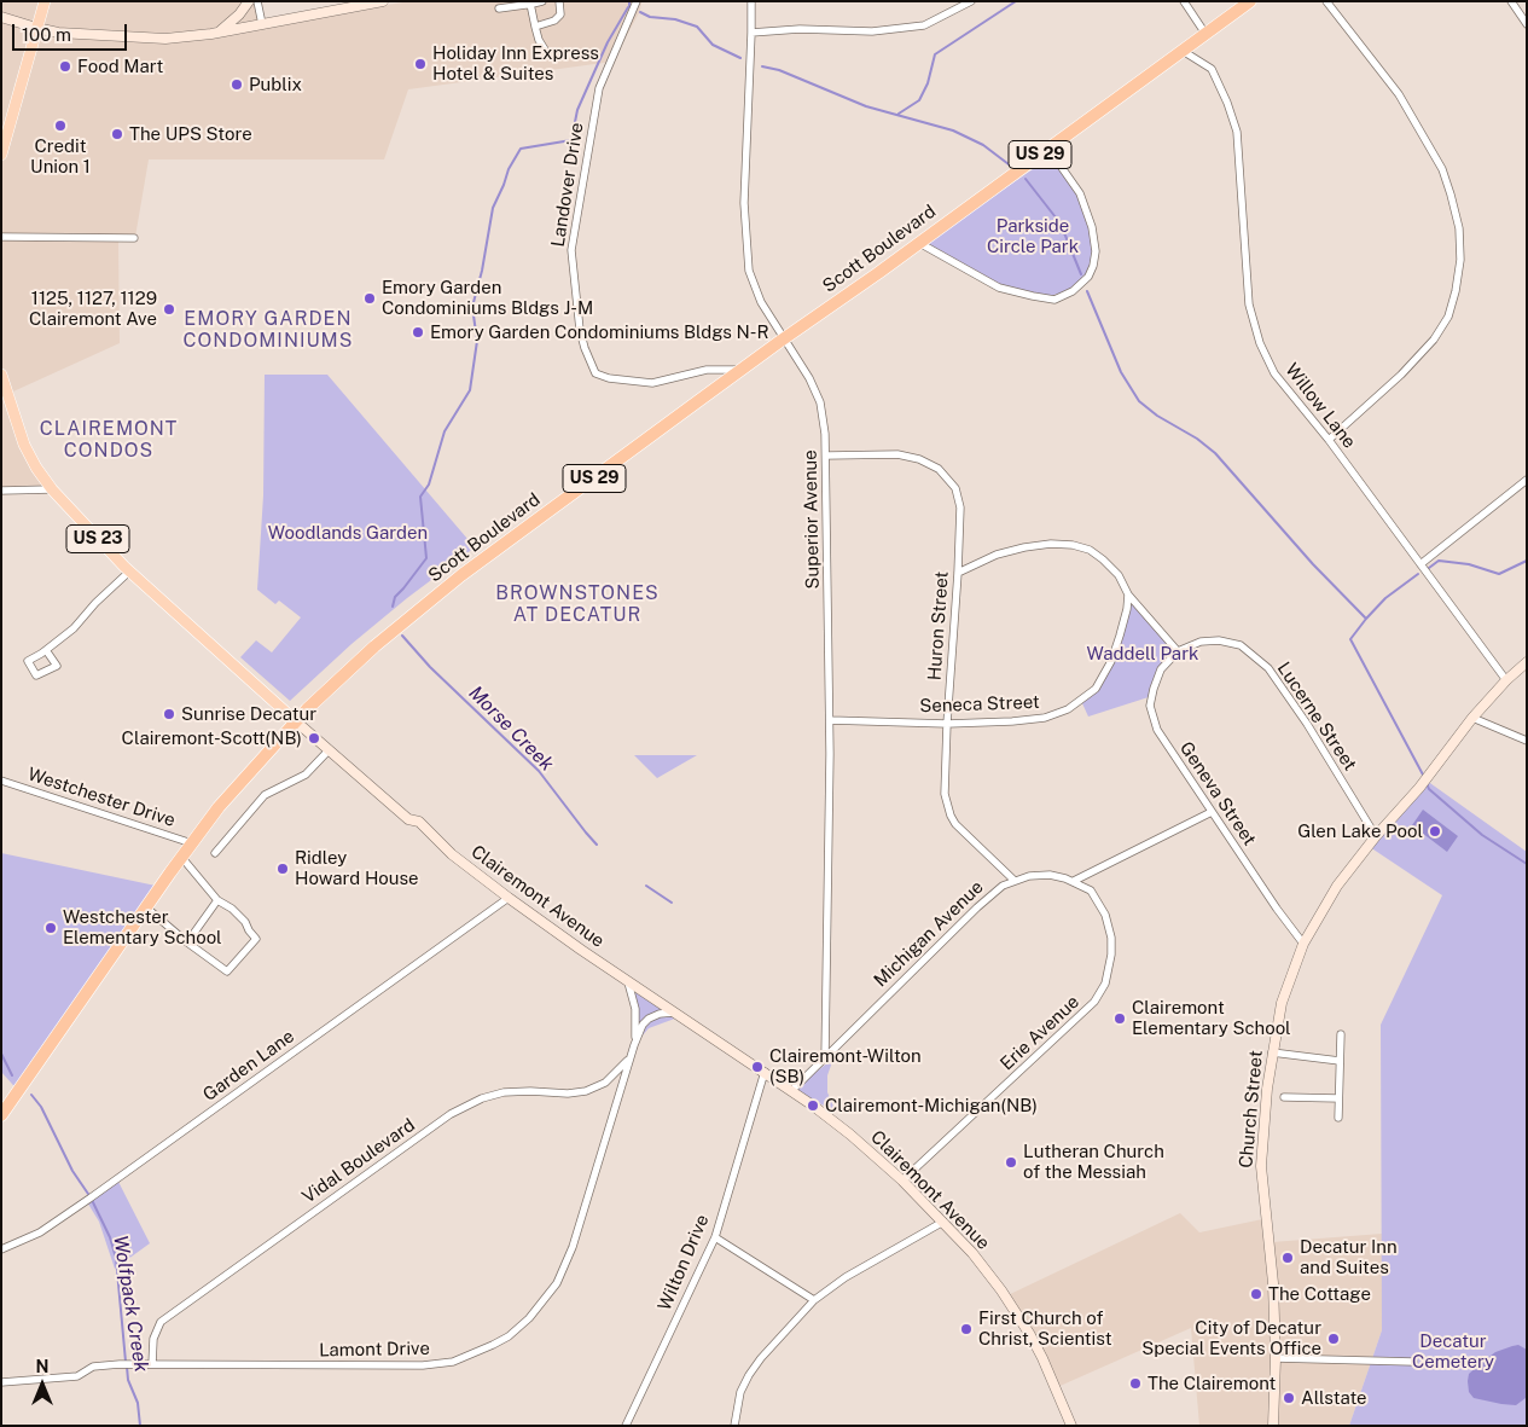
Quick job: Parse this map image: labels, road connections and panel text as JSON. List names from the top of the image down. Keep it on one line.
{"streets":{"highway":["US 29","Scott Boulevard"],"main road":["US 23","Clairemont Avenue","Church Street"],"street":["Landover Drive","Willow Lane","Superior Avenue","Huron Street","Seneca Street","Lucerne Street","Geneva Street","Westchester Drive","Michigan Avenue","Erie Avenue","Garden Lane","Vidal Boulevard","Wilton Drive","Lamont Drive"]},"crossings":[["Landover Drive","Scott Boulevard"],["Scott Boulevard","Willow Lane"],["Scott Boulevard","Superior Avenue"],["Scott Boulevard","Westchester Drive"],["Scott Boulevard","Clairemont Avenue"],["Willow Lane","Church Street"],["Superior Avenue","Huron Street"],["Superior Avenue","Seneca Street"],["Superior Avenue","Michigan Avenue"],["Huron Street","Seneca Street"],["Huron Street","Michigan Avenue"],["Lucerne Street","Geneva Street"],["Lucerne Street","Church Street"],["Geneva Street","Church Street"],["Clairemont Avenue","Michigan Avenue"],["Clairemont Avenue","Erie Avenue"],["Clairemont Avenue","Garden Lane"],["Clairemont Avenue","Wilton Drive"],["Clairemont Avenue","Lamont Drive"],["Michigan Avenue","Erie Avenue"],["Vidal Boulevard","Lamont Drive"]],"districts":["EMORY GARDEN CONDOMINIUMS","CLAIREMONT CONDOS","BROWNSTONES AT DECATUR"],"water":["Morse Creek","Wolfpack Creek"],"parks":["Parkside Circle Park","Woodlands Garden","Waddell Park","Decatur Cemetery"],"places":["Holiday Inn Express Hotel & Suites","Food Mart","Publix","Credit Union 1","The UPS Store","Emory Garden Condominiums Bldgs J-M","1125, 1127, 1129 Clairemont Ave","Emory Garden Condominiums Bldgs N-R","Sunrise Decatur","Clairemont-Scott(NB)","Glen Lake Pool","Ridley Howard House","Westchester Elementary School","Clairemont Elementary School","Clairemont-Wilton (SB)","Clairemont-Michigan(NB)","Lutheran Church of the Messiah","Decatur Inn and Suites","The Cottage","First Church of Christ, Scientist","City of Decatur Special Events Office","The Clairemont","Allstate"],"scale_bar":"100 m","north":"top"}
